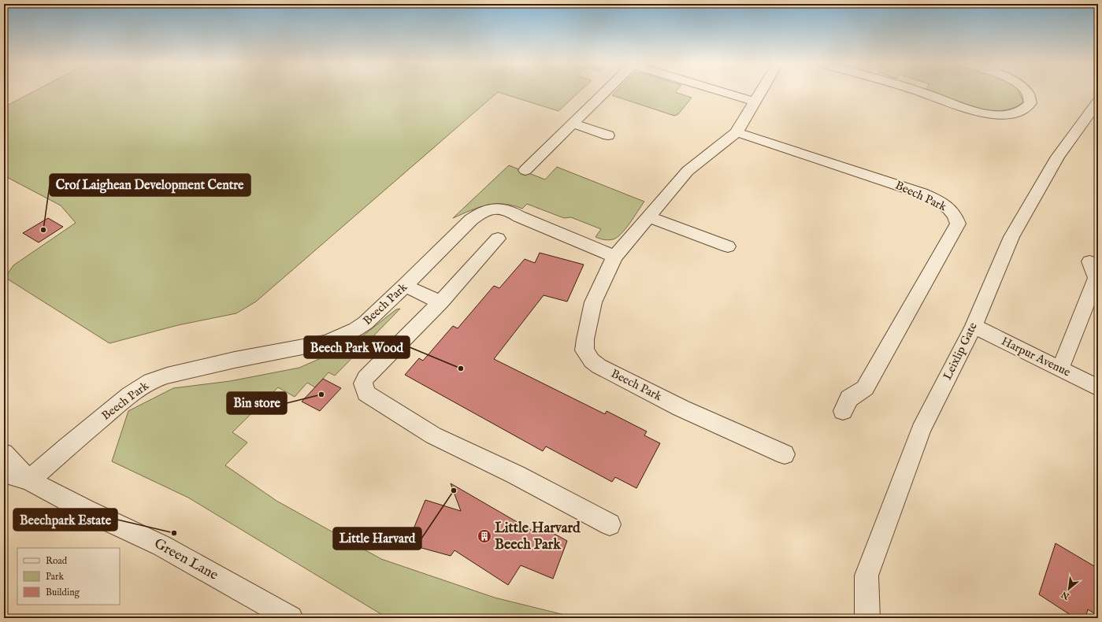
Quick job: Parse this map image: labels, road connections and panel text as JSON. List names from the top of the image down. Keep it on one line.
{"streets":{"street":["Beech Park","Leixlip Gate","Harpur Avenue","Green Lane"]},"crossings":[["Beech Park","Green Lane"],["Leixlip Gate","Harpur Avenue"]],"places":{"other":["Croí Laighean Development Centre","Beech Park Wood","Bin store","Little Harvard","Beechpark Estate"],"building":["Little Harvard Beech Park"]},"legend":["Road","Park","Building"],"north":"bottom left"}
